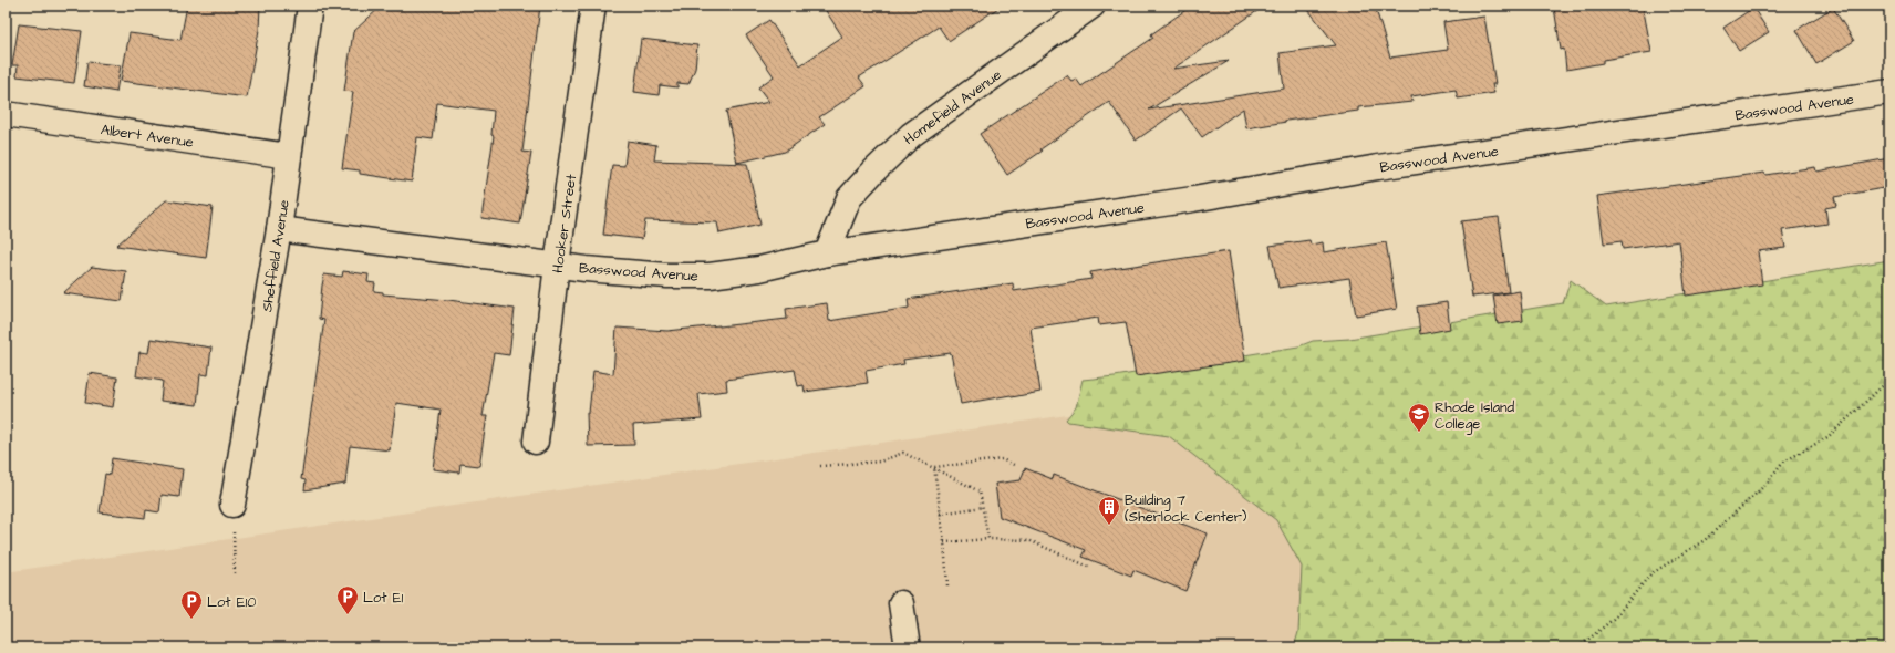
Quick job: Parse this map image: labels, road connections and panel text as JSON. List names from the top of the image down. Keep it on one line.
{"streets":{"street":["Homefield Avenue","Basswood Avenue","Albert Avenue","Hooker Street","Sheffield Avenue"]},"crossings":[["Homefield Avenue","Basswood Avenue"],["Basswood Avenue","Hooker Street"],["Basswood Avenue","Sheffield Avenue"],["Albert Avenue","Sheffield Avenue"]],"places":{"school or university":["Rhode Island College"],"building":["Building 7 (Sherlock Center)"],"parking":["Lot E1","Lot E10"]}}
